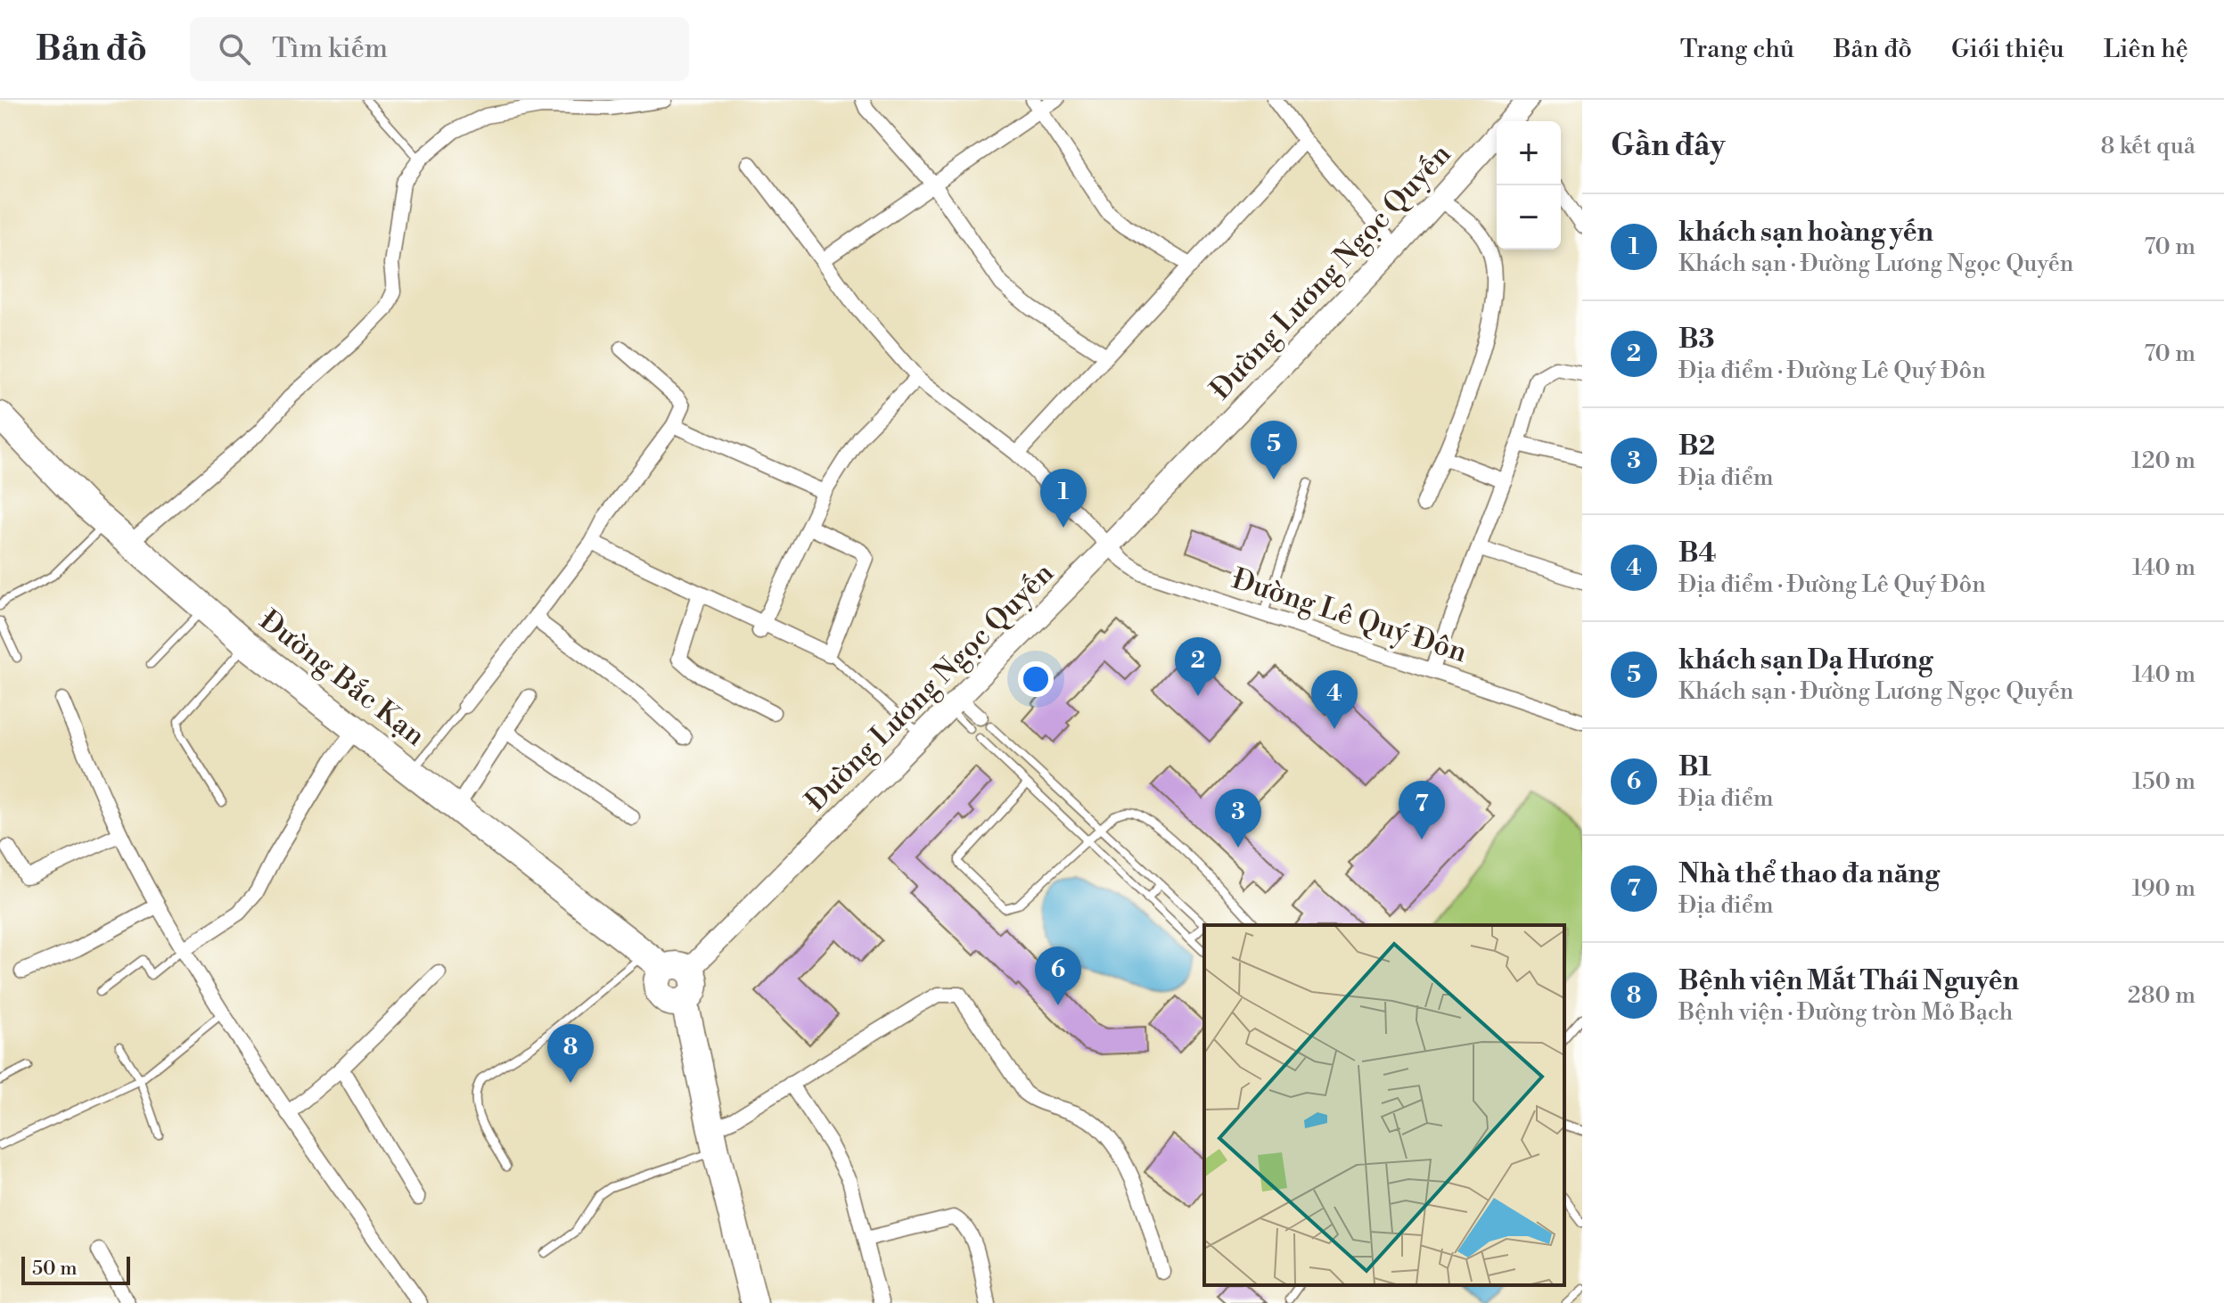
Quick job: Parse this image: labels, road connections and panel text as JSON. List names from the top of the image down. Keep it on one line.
{"streets":{"highway":["Đường Bắc Kạn"],"main road":["Đường Lương Ngọc Quyến"],"street":["Đường Lê Quý Đôn"]},"crossings":[["Đường Lương Ngọc Quyến","Đường Lê Quý Đôn"],["Đường Lương Ngọc Quyến","Đường Bắc Kạn"]],"scale_bar":"50 m","page":{"header":"Bản đồ","search":"Tìm kiếm","nav":["Trang chủ","Bản đồ","Giới thiệu","Liên hệ"],"heading":["Gần đây","8 kết quả"],"map_buttons":["+","−"],"list":[{"mark":"1","name":"khách sạn hoàng yến","note":"Khách sạn · Đường Lương Ngọc Quyến","value":"70 m"},{"mark":"2","name":"B3","note":"Địa điểm · Đường Lê Quý Đôn","value":"70 m"},{"mark":"3","name":"B2","note":"Địa điểm","value":"120 m"},{"mark":"4","name":"B4","note":"Địa điểm · Đường Lê Quý Đôn","value":"140 m"},{"mark":"5","name":"khách sạn Dạ Hương","note":"Khách sạn · Đường Lương Ngọc Quyến","value":"140 m"},{"mark":"6","name":"B1","note":"Địa điểm","value":"150 m"},{"mark":"7","name":"Nhà thể thao đa năng","note":"Địa điểm","value":"190 m"},{"mark":"8","name":"Bệnh viện Mắt Thái Nguyên","note":"Bệnh viện · Đường tròn Mỏ Bạch","value":"280 m"}],"pins":["5","1","2","4","7","3","6","8"],"scale":"50 m"}}
